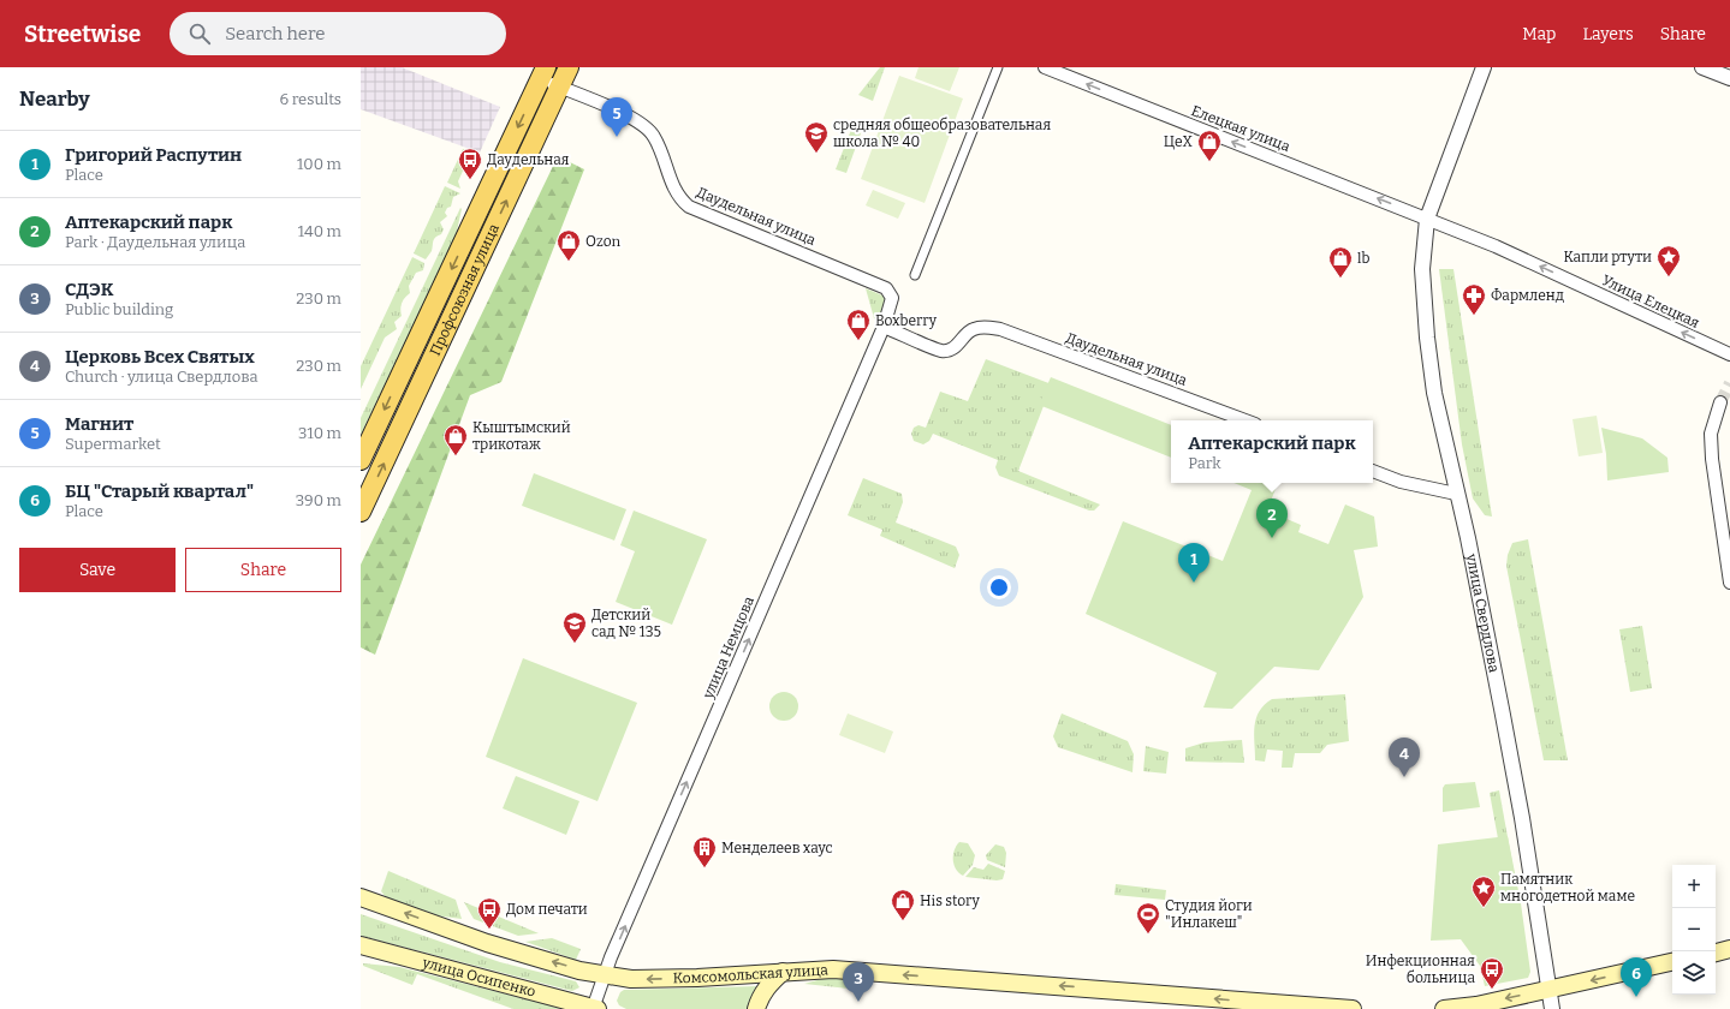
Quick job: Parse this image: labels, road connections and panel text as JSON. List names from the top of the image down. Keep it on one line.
{"streets":{"main road":["Профсоюзная улица","Комсомольская улица","улица Осипенко"],"street":["Елецкая улица","Даудельная улица","Улица Елецкая","улица Свердлова","улица Немцова"]},"crossings":[["Елецкая улица","Улица Елецкая"],["Елецкая улица","улица Свердлова"],["Даудельная улица","Профсоюзная улица"],["Даудельная улица","улица Немцова"],["Улица Елецкая","улица Свердлова"],["улица Немцова","Комсомольская улица"],["улица Немцова","улица Осипенко"]],"one_way":["Елецкая улица","Улица Елецкая","улица Немцова","Комсомольская улица"],"places":{"school or university":["средняя общеобразовательная школа № 40","Детский сад № 135"],"shop":["ЦеХ","Ozon","lb","Boxberry","Кыштымский трикотаж","His story"],"bus stop":["Даудельная","Дом печати","Инфекционная больница"],"place":["Капли ртути","Памятник многодетной маме"],"pharmacy":["Фармленд"],"building":["Менделеев хаус"],"sports":["Студия йоги \"Инлакеш\""]},"page":{"header":"Streetwise","search":"Search here","nav":["Map","Layers","Share"],"heading":["Nearby","6 results"],"pins":["5","2","1","4","6","3"],"list":[{"mark":"1","name":"Григорий Распутин","note":"Place","value":"100 m"},{"mark":"2","name":"Аптекарский парк","note":"Park · Даудельная улица","value":"140 m"},{"mark":"3","name":"СДЭК","note":"Public building","value":"230 m"},{"mark":"4","name":"Церковь Всех Святых","note":"Church · улица Свердлова","value":"230 m"},{"mark":"5","name":"Магнит","note":"Supermarket","value":"310 m"},{"mark":"6","name":"БЦ \"Старый квартал\"","note":"Place","value":"390 m"}],"popup":["Аптекарский парк","Park"],"buttons":["Save","Share"],"map_buttons":["+","−"]}}
